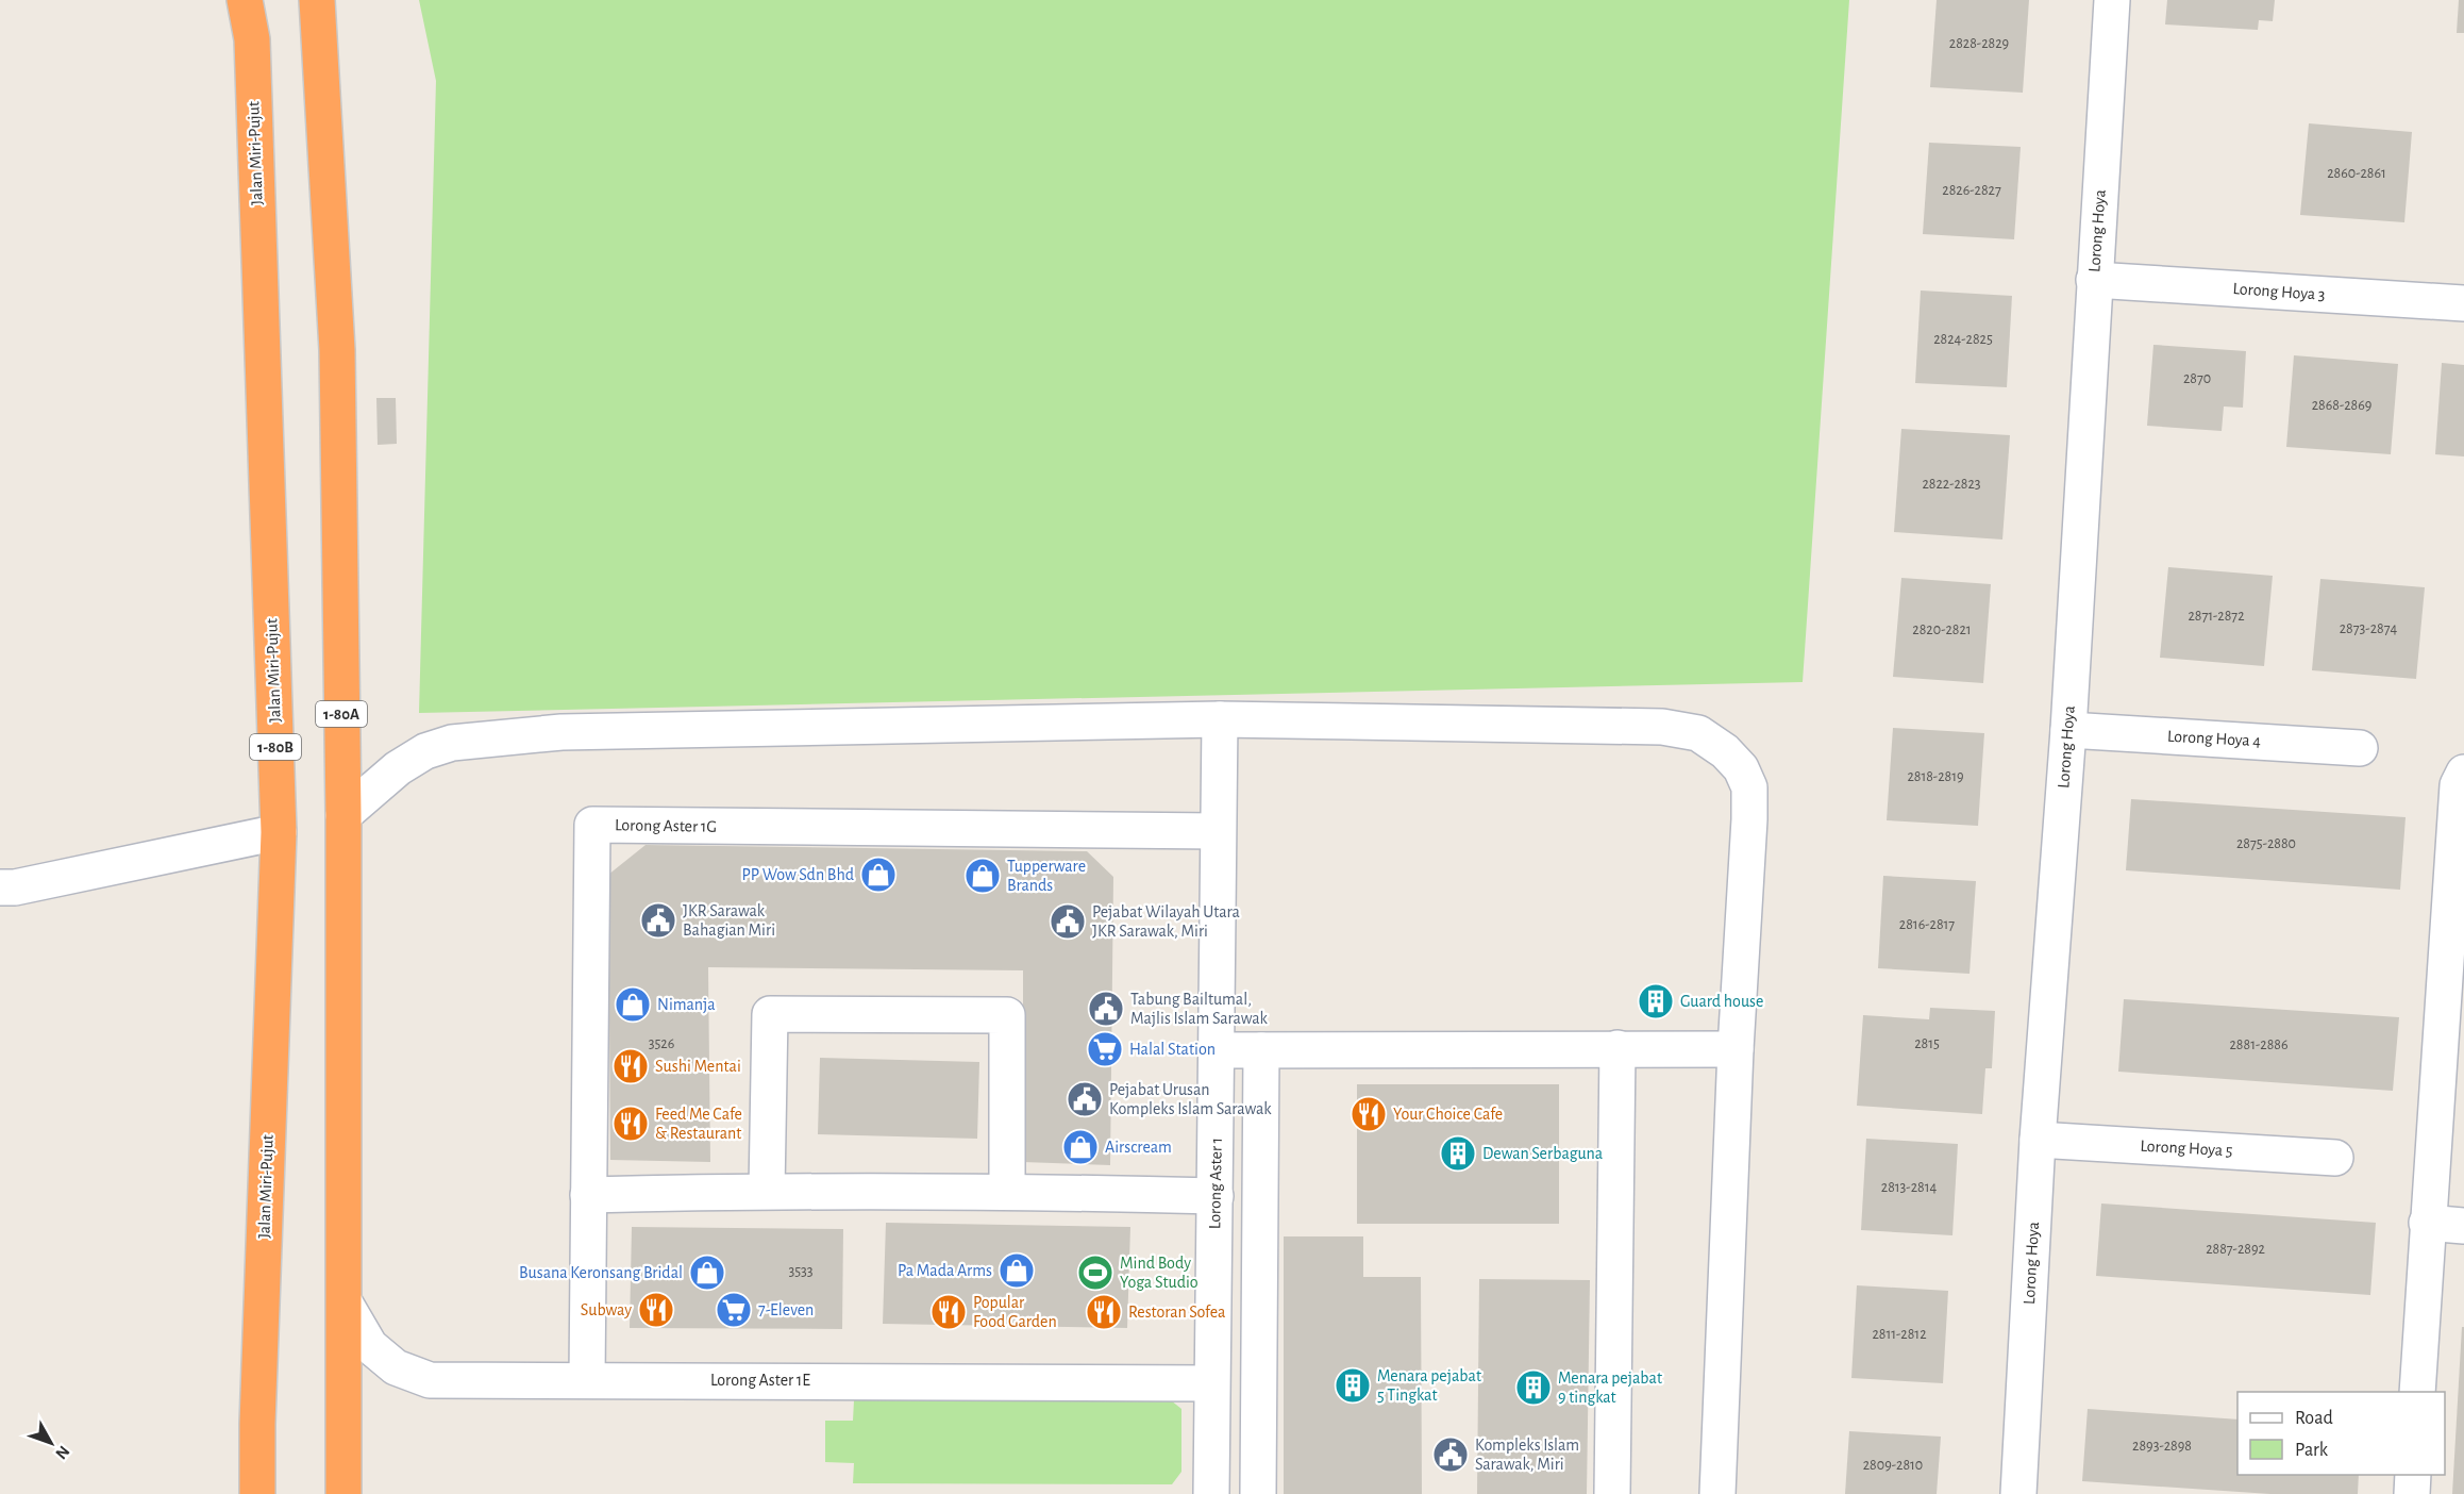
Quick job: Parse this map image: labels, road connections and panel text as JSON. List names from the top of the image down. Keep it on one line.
{"streets":{"highway":["Jalan Miri-Pujut","1-80A","1-80B"],"street":["Lorong Hoya","Lorong Hoya 3","Lorong Hoya 4","Lorong Aster 1G","Lorong Hoya 5","Lorong Aster 1","Lorong Aster 1E"]},"crossings":[["Lorong Hoya","Lorong Hoya 3"],["Lorong Hoya","Lorong Hoya 4"],["Lorong Hoya","Lorong Hoya 5"],["1-80A","Lorong Aster 1E"],["Lorong Aster 1G","Lorong Aster 1"],["Lorong Aster 1G","Lorong Aster 1E"],["Lorong Aster 1","Lorong Aster 1E"]],"places":{"shop":["PP Wow Sdn Bhd","Tupperware Brands","Nimanja","Airscream","Pa Mada Arms","Busana Keronsang Bridal"],"public building":["JKR Sarawak Bahagian Miri","Pejabat Wilayah Utara JKR Sarawak, Miri","Tabung Bailtumal, Majlis Islam Sarawak","Pejabat Urusan Kompleks Islam Sarawak","Kompleks Islam Sarawak, Miri"],"building":["Guard house","Dewan Serbaguna","Menara pejabat 5 Tingkat","Menara pejabat 9 tingkat"],"supermarket":["Halal Station","7-Eleven"],"restaurant":["Sushi Mentai","Your Choice Cafe","Feed Me Cafe & Restaurant","Subway","Popular Food Garden","Restoran Sofea"],"sports":["Mind Body Yoga Studio"]},"house_numbers":["2828-2829","2860-2861","2826-2827","2824-2825","2870","2868-2869","2822-2823","2871-2872","2873-2874","2820-2821","2818-2819","2875-2880","2816-2817","3526","2815","2881-2886","2813-2814","2887-2892","3533","2811-2812","2893-2898","2809-2810"],"legend":["Road","Park"],"north":"bottom right"}
